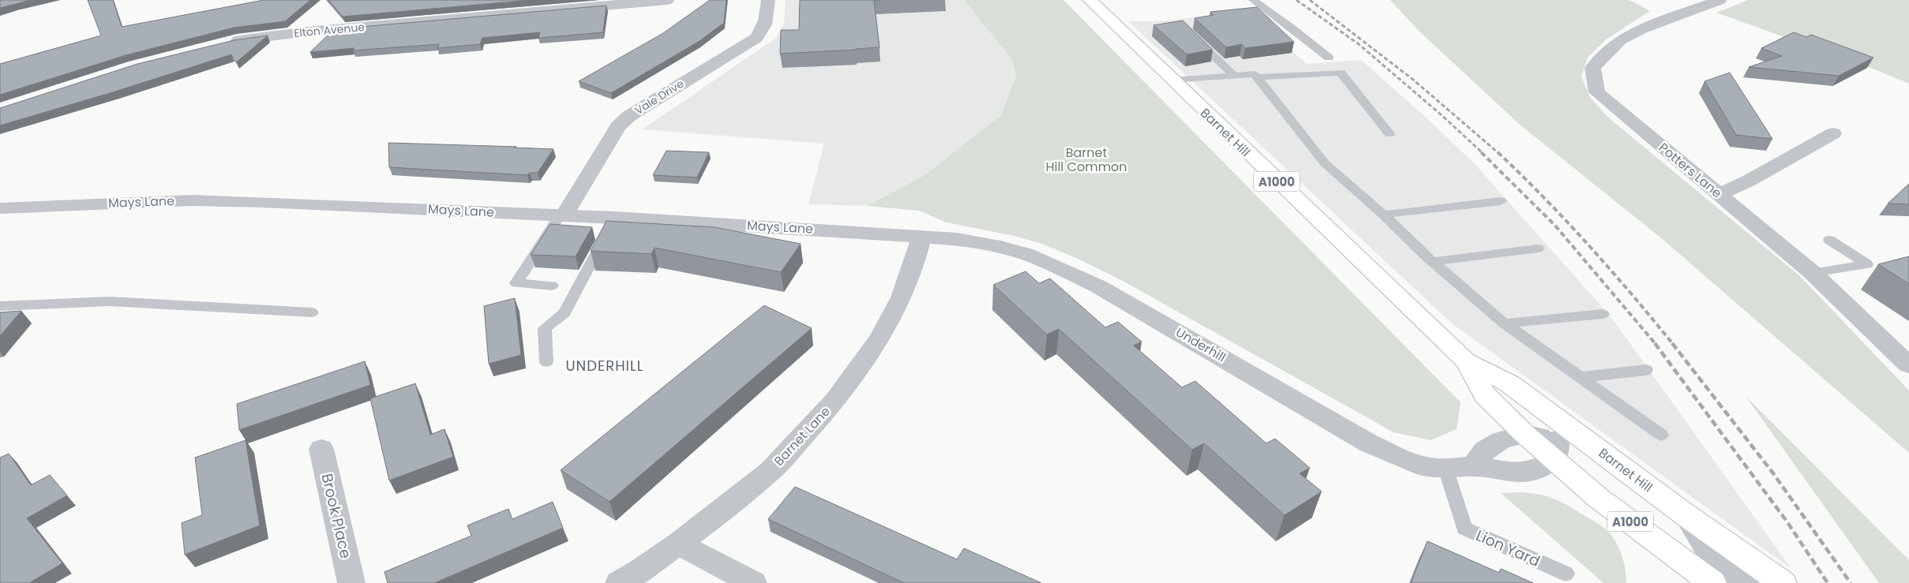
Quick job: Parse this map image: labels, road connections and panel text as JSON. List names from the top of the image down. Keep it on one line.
{"streets":{"main road":["Barnet Hill","A1000"],"street":["Elton Avenue","Vale Drive","Potters Lane","Mays Lane","Underhill","Barnet Lane","Brook Place"],"lane":["Lion Yard"]},"crossings":[["Vale Drive","Mays Lane"],["Barnet Hill","Underhill"],["Mays Lane","Underhill"],["Mays Lane","Barnet Lane"],["Underhill","Barnet Lane"],["Underhill","Lion Yard"]],"districts":["UNDERHILL"],"parks":["Barnet Hill Common"]}
